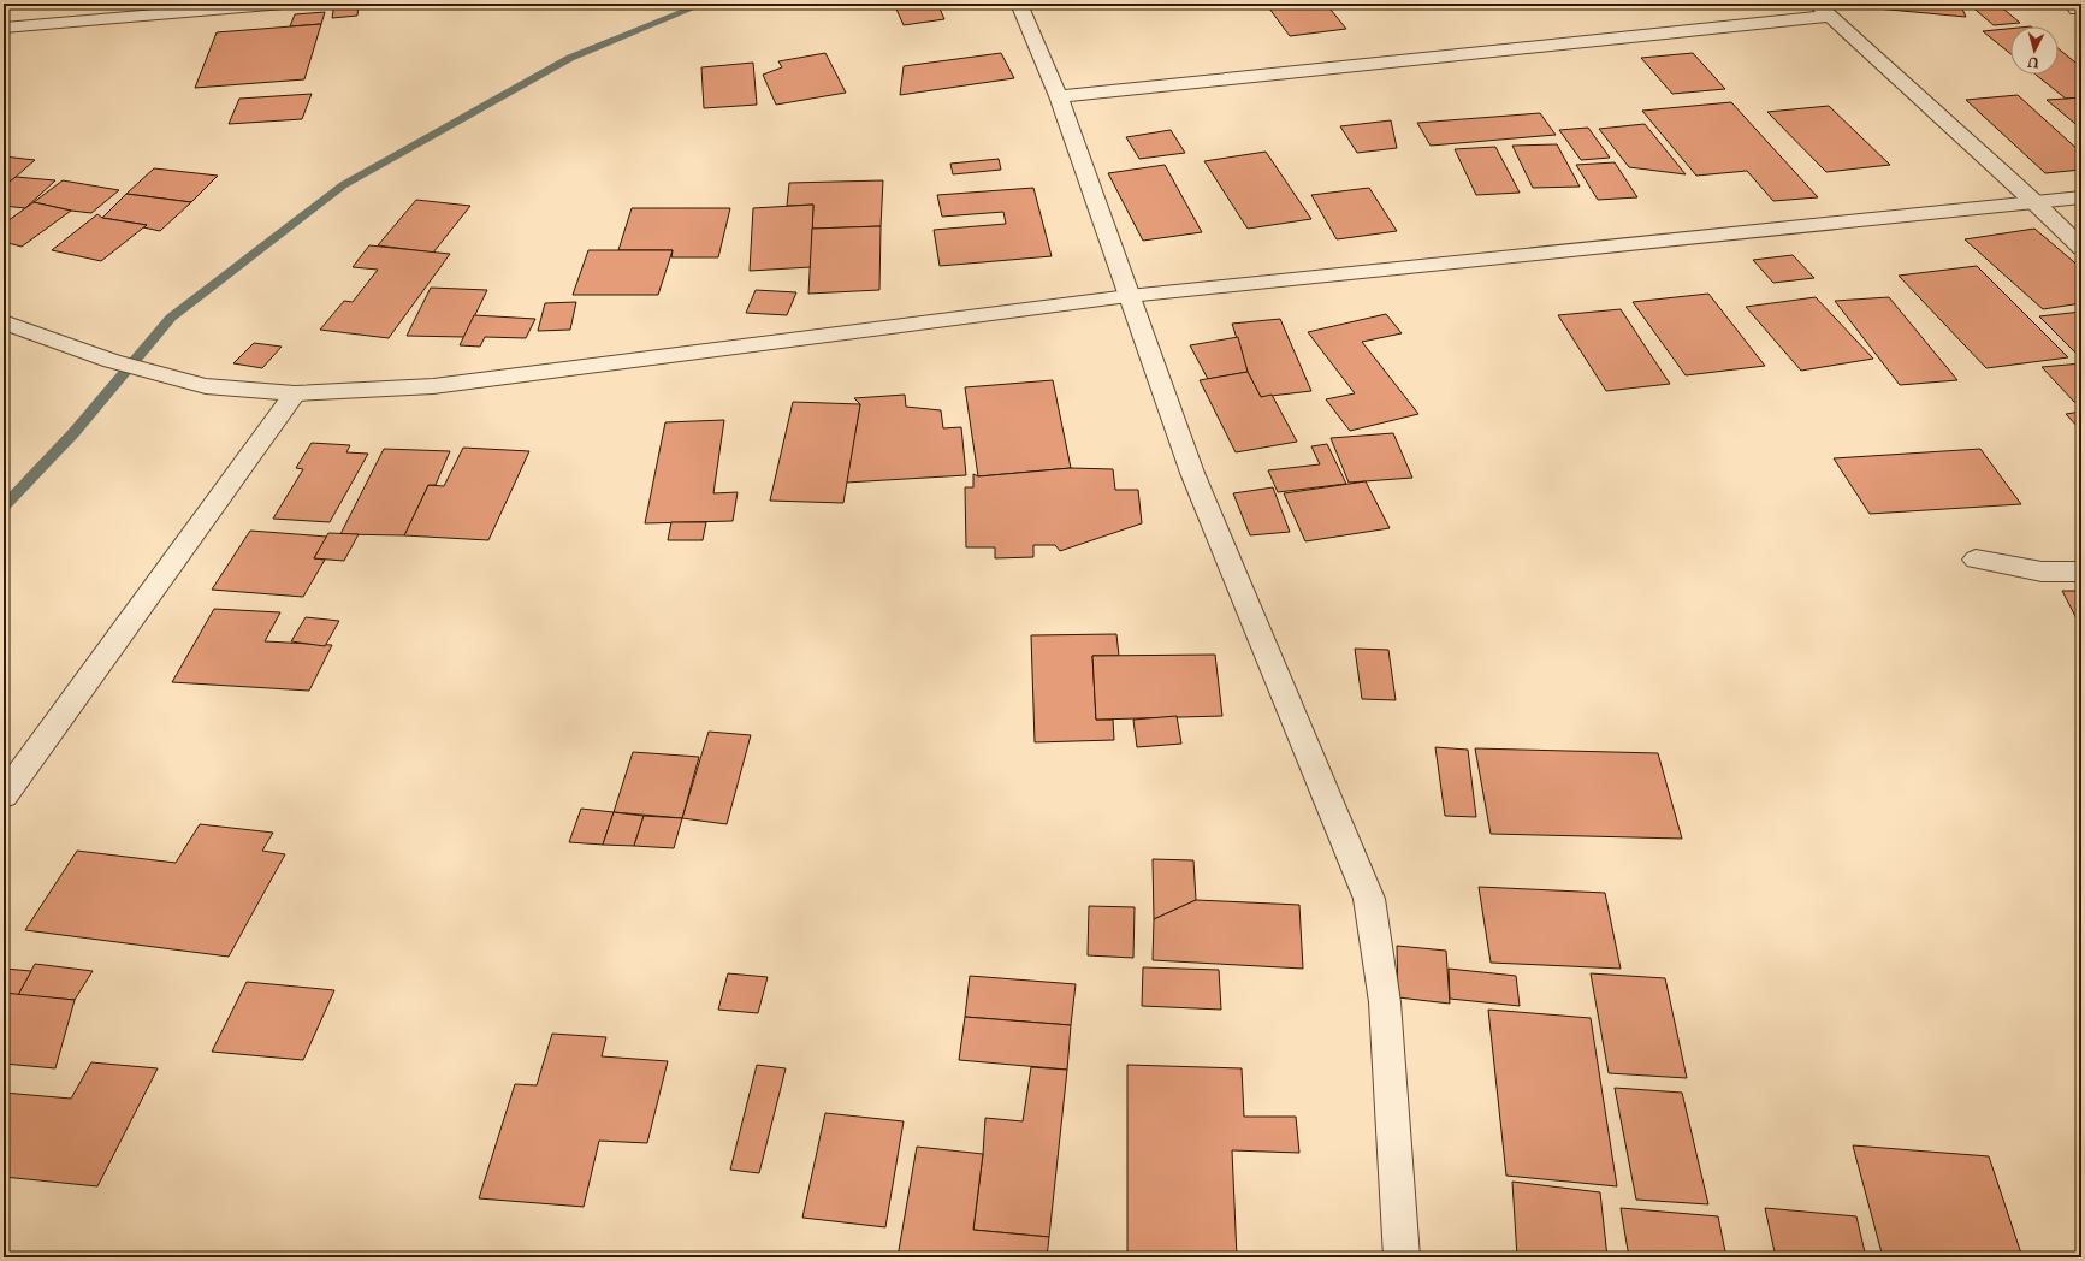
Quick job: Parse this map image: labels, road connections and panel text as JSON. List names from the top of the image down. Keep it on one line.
{"north":"bottom"}
